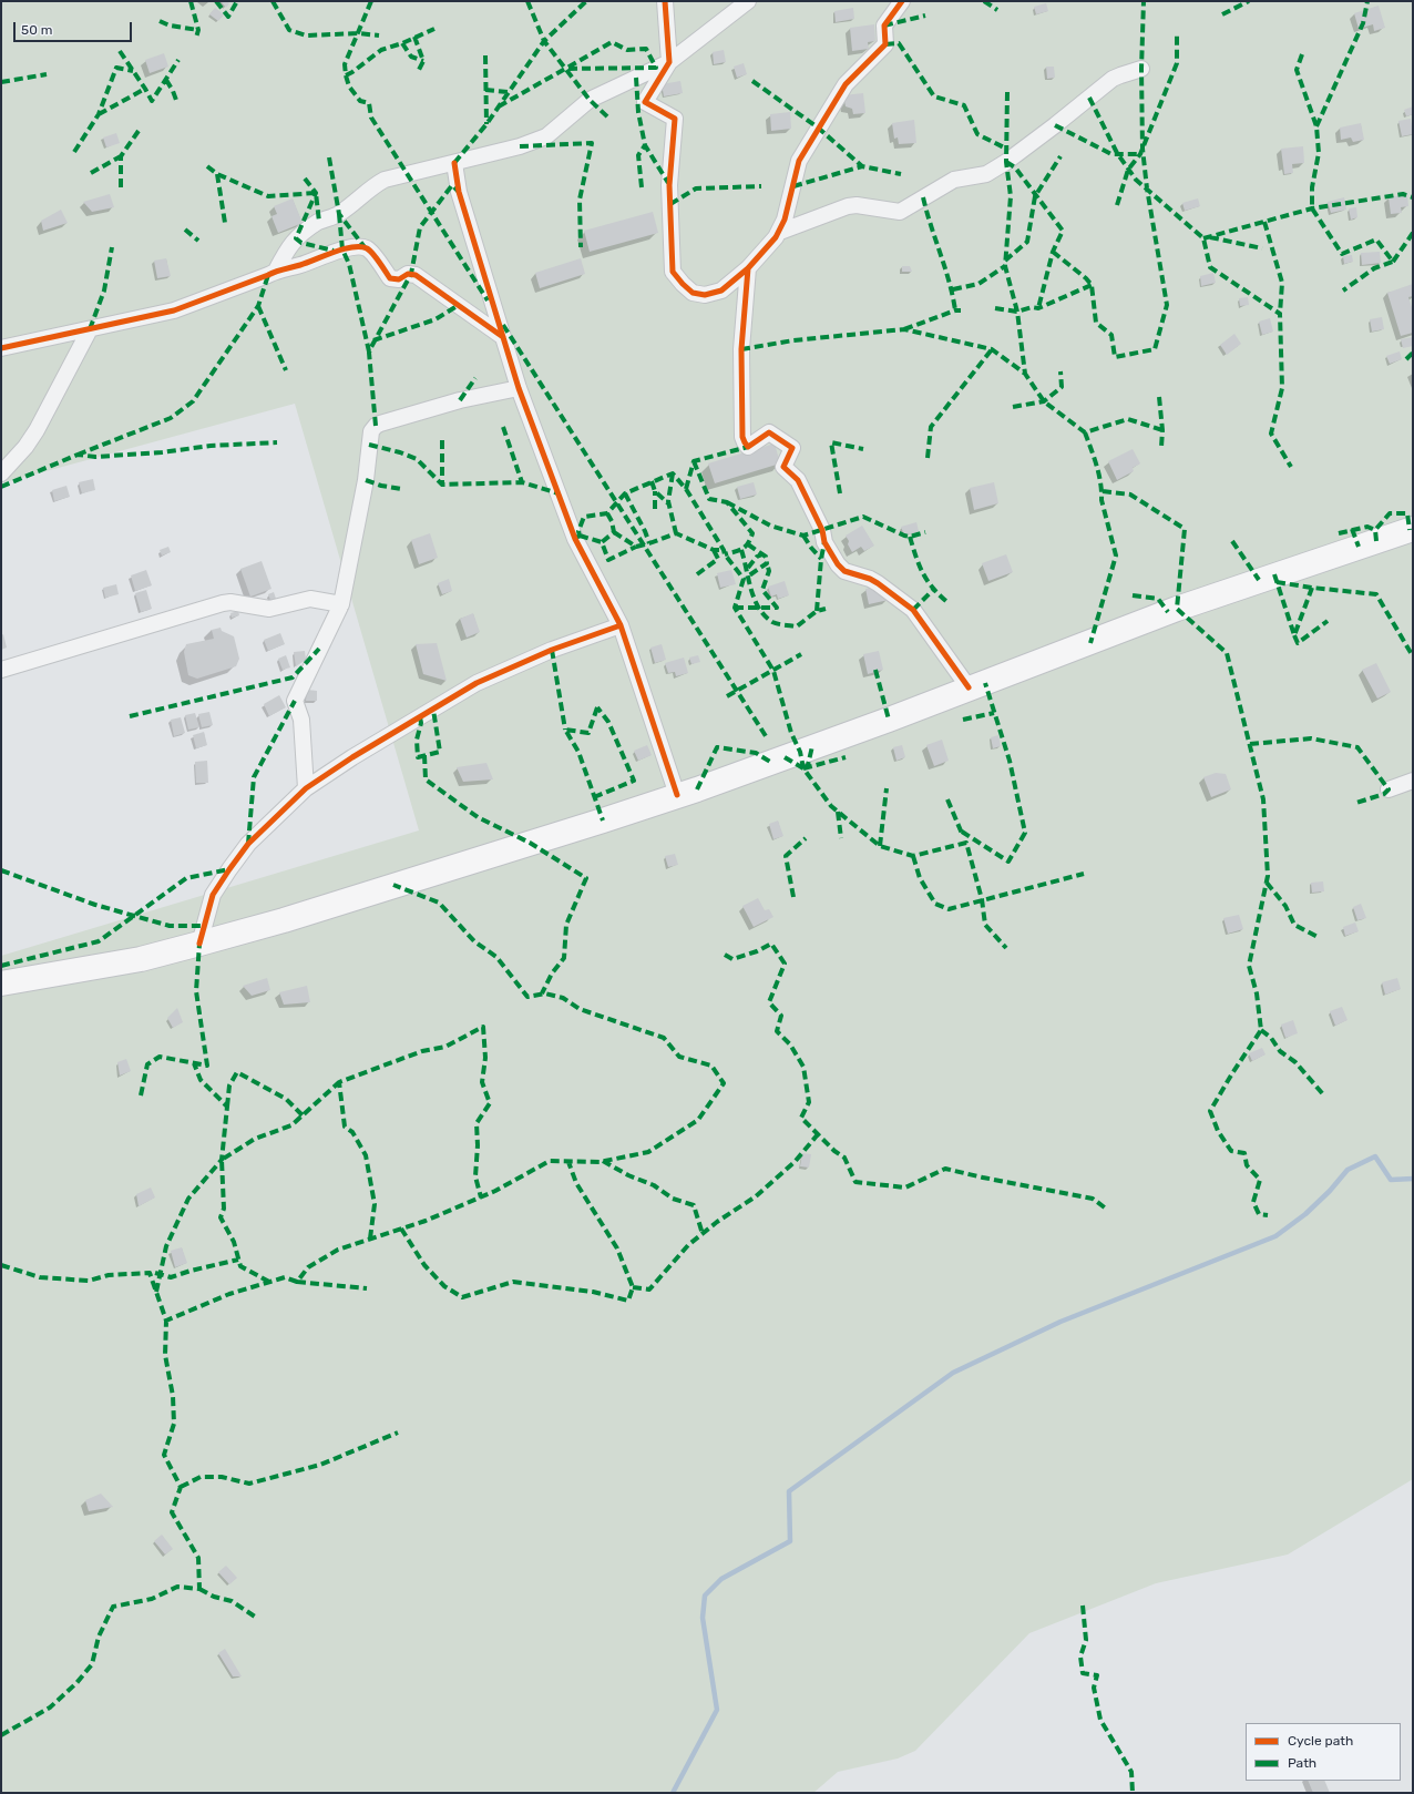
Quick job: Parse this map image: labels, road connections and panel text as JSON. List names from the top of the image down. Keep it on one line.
{"legend":["Cycle path","Path"],"scale_bar":"50 m"}
